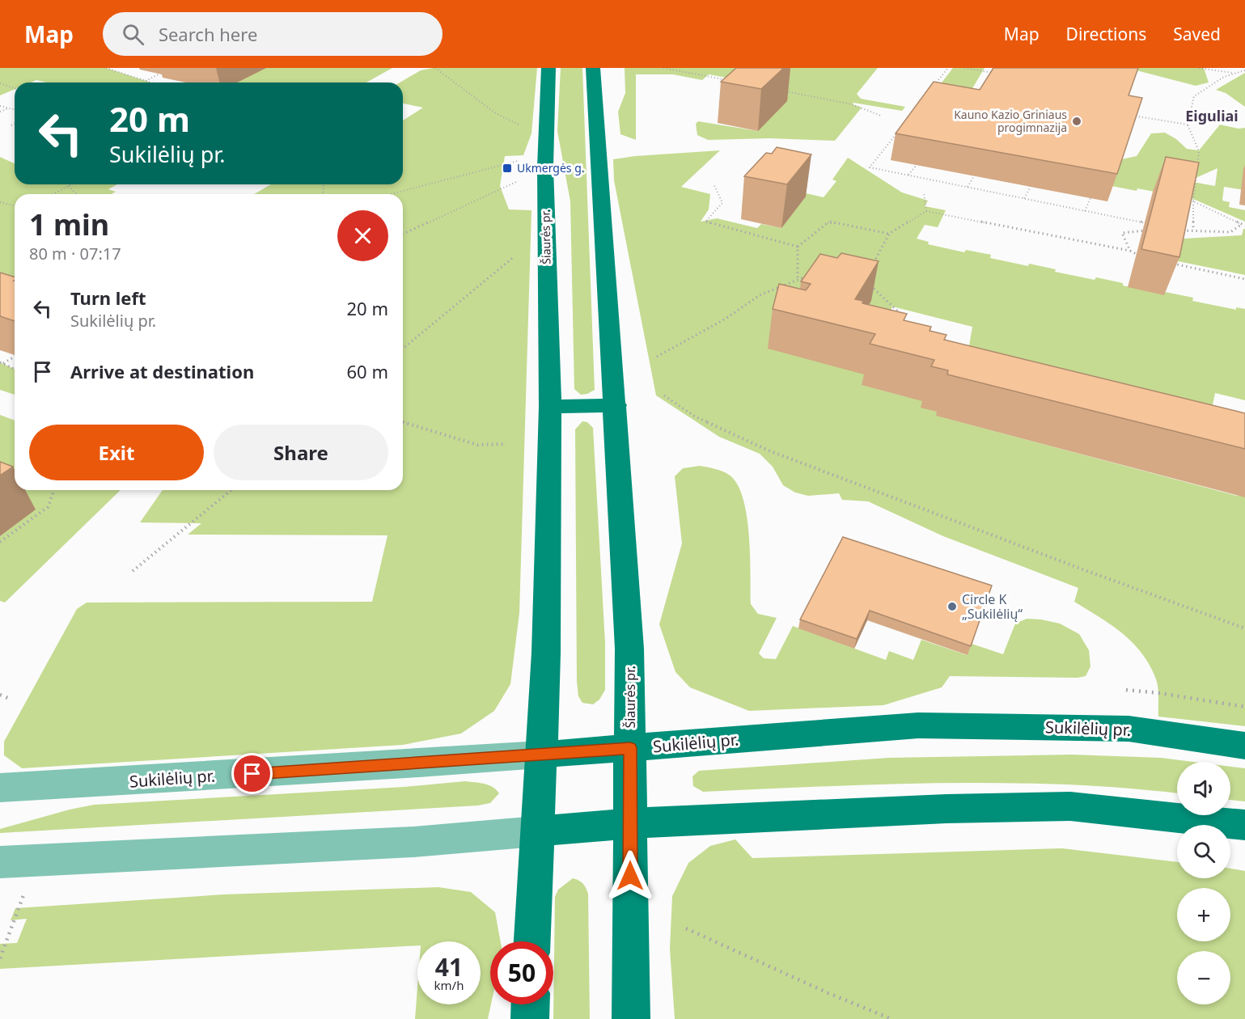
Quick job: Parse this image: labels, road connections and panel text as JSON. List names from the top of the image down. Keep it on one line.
{"streets":{"main road":["Šiaurės pr.","Sukilėlių pr."]},"crossings":[["Šiaurės pr.","Sukilėlių pr."]],"districts":["Eiguliai"],"places":{"other":["Kauno Kazio Griniaus progimnazija","Circle K „Sukilėlių“"],"transit":["Ukmergės g."]},"page":{"header":"Map","search":"Search here","nav":["Map","Directions","Saved"],"turn":["20 m","Sukilėlių pr."],"heading":["1 min","80 m · 07:17"],"list":[{"name":"Turn left","note":"Sukilėlių pr.","value":"20 m"},{"name":"Arrive at destination","value":"60 m"}],"buttons":["Exit","Share"],"map_buttons":["+","−"],"speed":"41 km/h","limit":"50"}}
